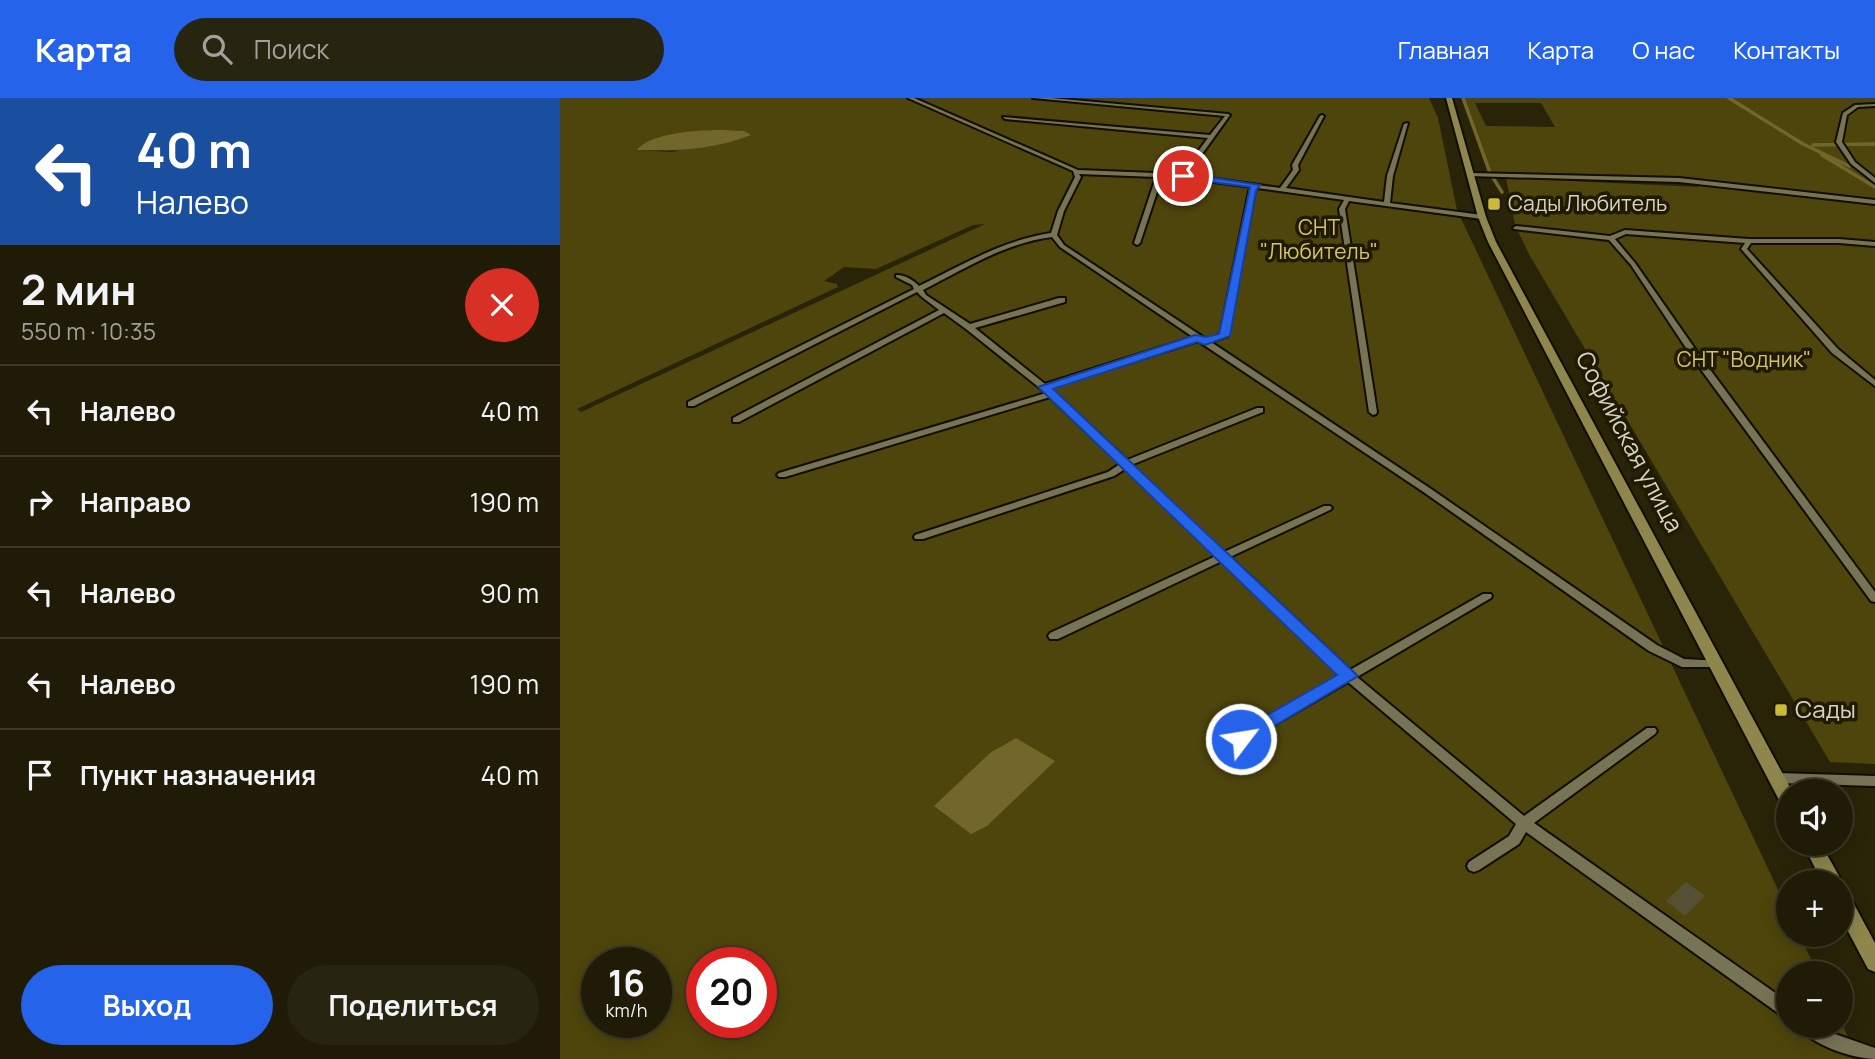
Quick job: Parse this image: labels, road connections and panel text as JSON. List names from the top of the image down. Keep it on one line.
{"streets":{"main road":["Софийская улица"]},"parks":["СНТ \"Любитель\"","СНТ \"Водник\""],"places":{"transit":["Сады Любитель","Сады"]},"page":{"header":"Карта","search":"Поиск","nav":["Главная","Карта","О нас","Контакты"],"turn":["40 m","Налево"],"heading":["2 мин","550 m · 10:35"],"list":[{"name":"Налево","value":"40 m"},{"name":"Направо","value":"190 m"},{"name":"Налево","value":"90 m"},{"name":"Налево","value":"190 m"},{"name":"Пункт назначения","value":"40 m"}],"map_buttons":["+","−"],"speed":"16 km/h","limit":"20","buttons":["Выход","Поделиться"]}}
